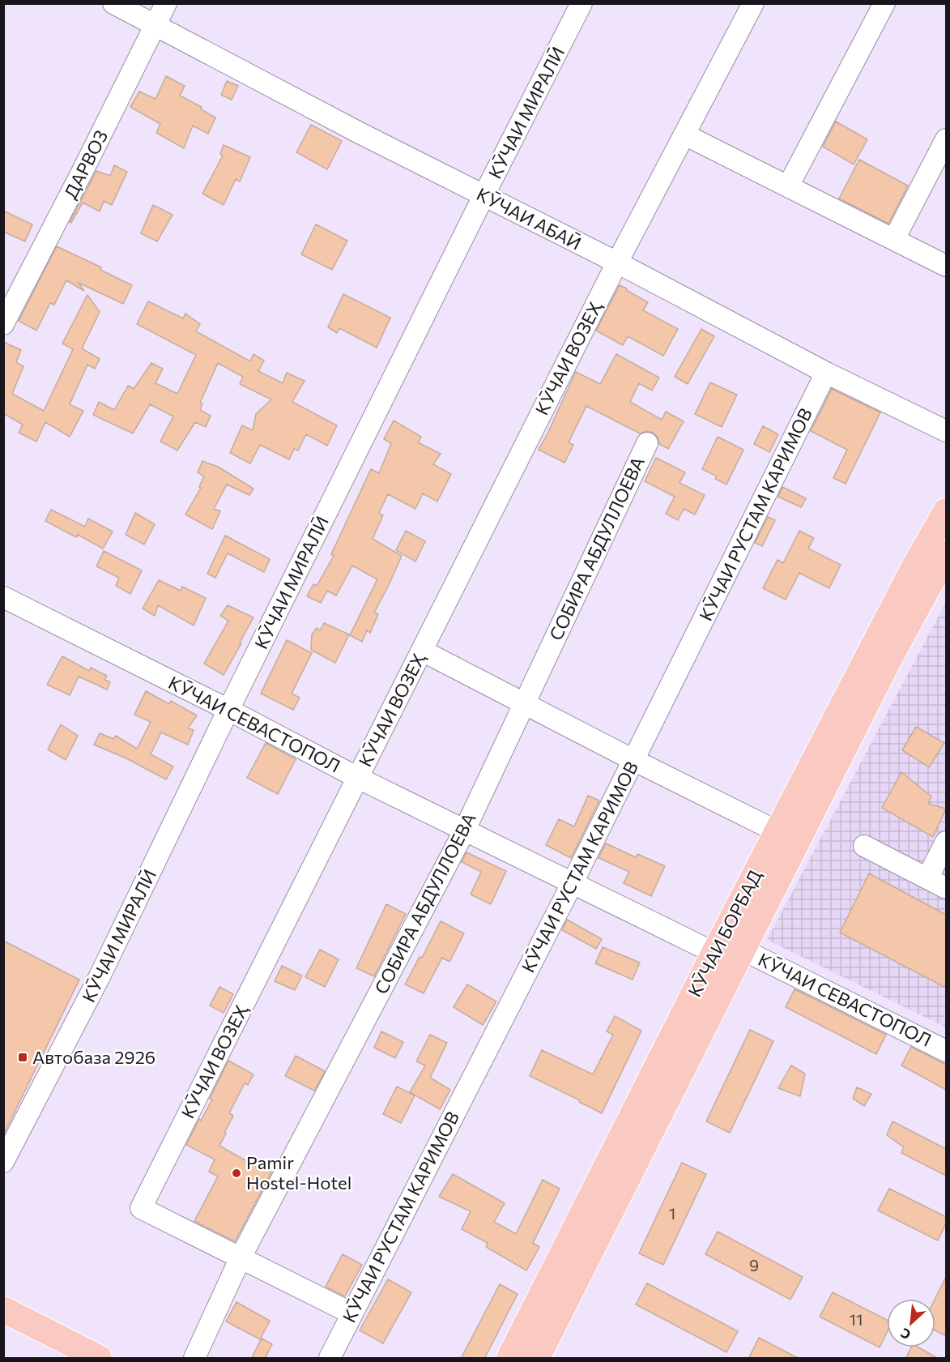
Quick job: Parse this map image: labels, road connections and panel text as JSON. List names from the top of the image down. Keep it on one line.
{"streets":{"main road":["КӮЧАИ БОРБАД"],"street":["КӮЧАИ МИРАЛӢ","ДАРВОЗ","КӮЧАИ АБАӢ","КӮЧАИ ВОЗЕҲ","КӮЧАИ РУСТАМ КАРИМОВ","СОБИРА АБДУЛЛОЕВА","КӮЧАИ СЕВАСТОПОЛ"]},"crossings":[["КӮЧАИ МИРАЛӢ","КӮЧАИ АБАӢ"],["КӮЧАИ МИРАЛӢ","КӮЧАИ СЕВАСТОПОЛ"],["ДАРВОЗ","КӮЧАИ АБАӢ"],["КӮЧАИ АБАӢ","КӮЧАИ ВОЗЕҲ"],["КӮЧАИ АБАӢ","КӮЧАИ РУСТАМ КАРИМОВ"],["КӮЧАИ ВОЗЕҲ","КӮЧАИ РУСТАМ КАРИМОВ"],["КӮЧАИ ВОЗЕҲ","СОБИРА АБДУЛЛОЕВА"],["КӮЧАИ ВОЗЕҲ","КӮЧАИ СЕВАСТОПОЛ"],["КӮЧАИ РУСТАМ КАРИМОВ","КӮЧАИ СЕВАСТОПОЛ"],["СОБИРА АБДУЛЛОЕВА","КӮЧАИ СЕВАСТОПОЛ"],["КӮЧАИ СЕВАСТОПОЛ","КӮЧАИ БОРБАД"]],"places":{"transit":["Автобаза 2926"],"other":["Pamir Hostel-Hotel"]},"house_numbers":["1","9","11"],"north":"bottom left"}
